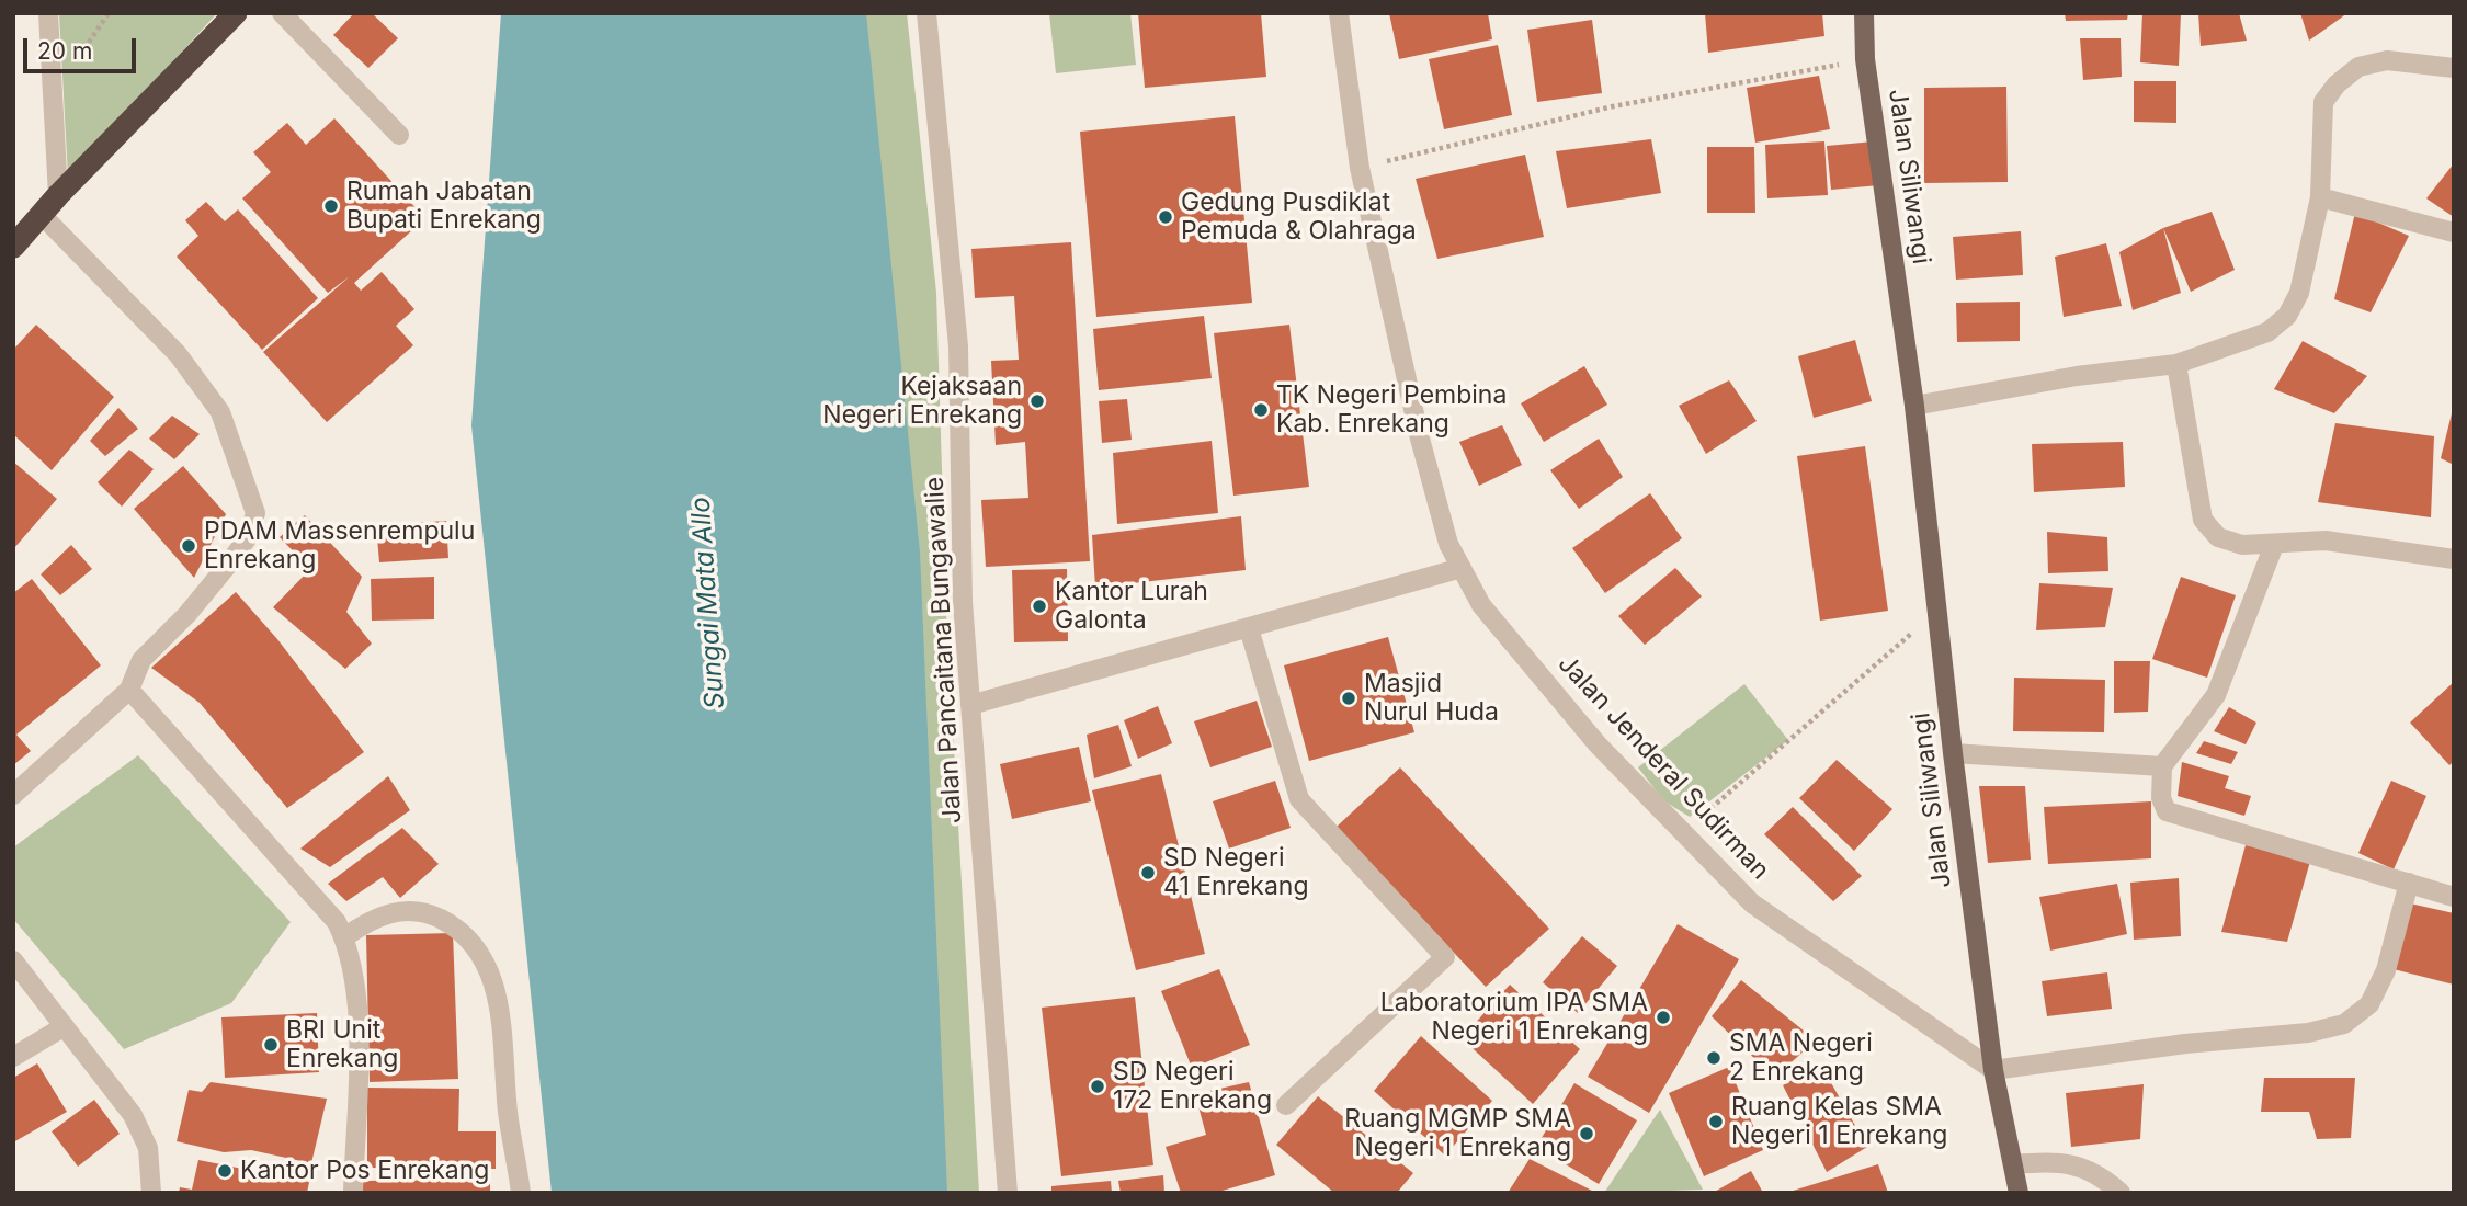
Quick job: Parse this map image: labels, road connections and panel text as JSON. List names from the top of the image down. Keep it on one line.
{"streets":{"main road":["Jalan Siliwangi"],"street":["Jalan Pancaitana Bungawalie","Jalan Jenderal Sudirman"]},"crossings":[["Jalan Siliwangi","Jalan Jenderal Sudirman"]],"water":["Sungai Mata Allo"],"places":["Rumah Jabatan Bupati Enrekang","Gedung Pusdiklat Pemuda & Olahraga","Kejaksaan Negeri Enrekang","TK Negeri Pembina Kab. Enrekang","PDAM Massenrempulu Enrekang","Kantor Lurah Galonta","Masjid Nurul Huda","SD Negeri 41 Enrekang","Laboratorium IPA SMA Negeri 1 Enrekang","BRI Unit Enrekang","SMA Negeri 2 Enrekang","SD Negeri 172 Enrekang","Ruang Kelas SMA Negeri 1 Enrekang","Ruang MGMP SMA Negeri 1 Enrekang","Kantor Pos Enrekang"],"scale_bar":"20 m"}
